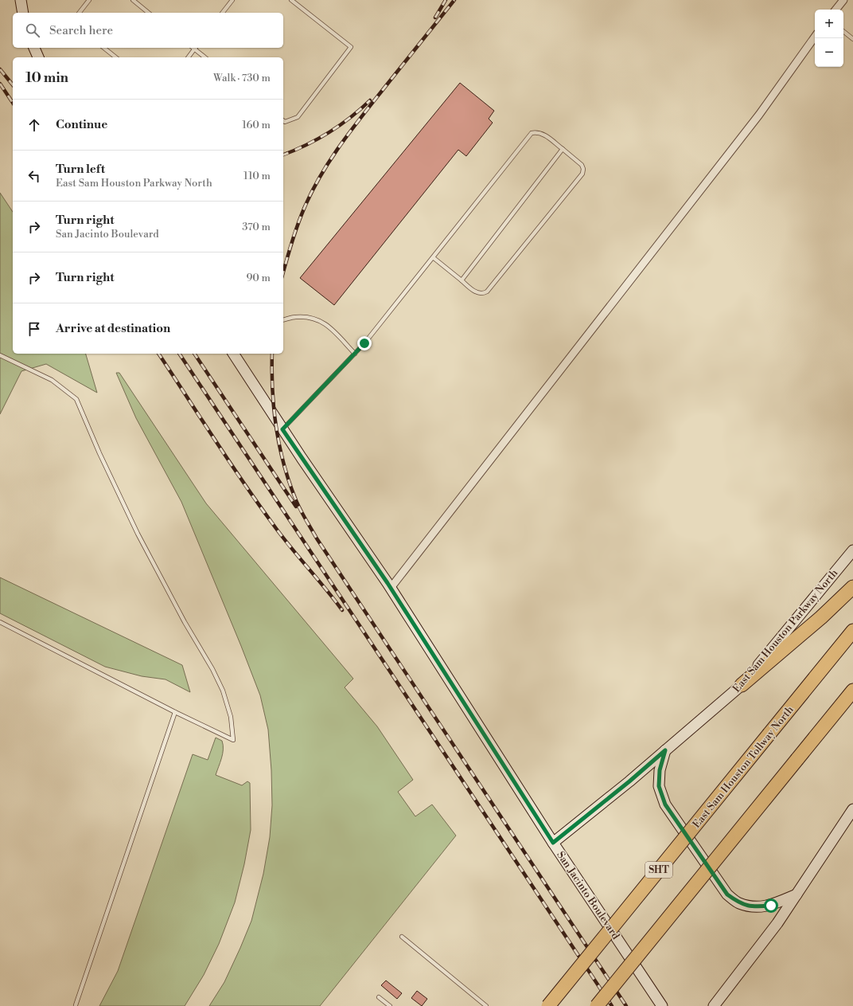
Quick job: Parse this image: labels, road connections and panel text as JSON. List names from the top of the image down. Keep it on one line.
{"streets":{"highway":["East Sam Houston Tollway North","SHT"],"main road":["East Sam Houston Parkway North","San Jacinto Boulevard"]},"crossings":[["East Sam Houston Parkway North","San Jacinto Boulevard"]],"page":{"map_buttons":["+","−"],"search":"Search here","heading":["10 min","Walk · 730 m"],"list":[["Continue","160 m"],["Turn left","East Sam Houston Parkway North","110 m"],["Turn right","San Jacinto Boulevard","370 m"],["Turn right","90 m"],"Arrive at destination"]}}
